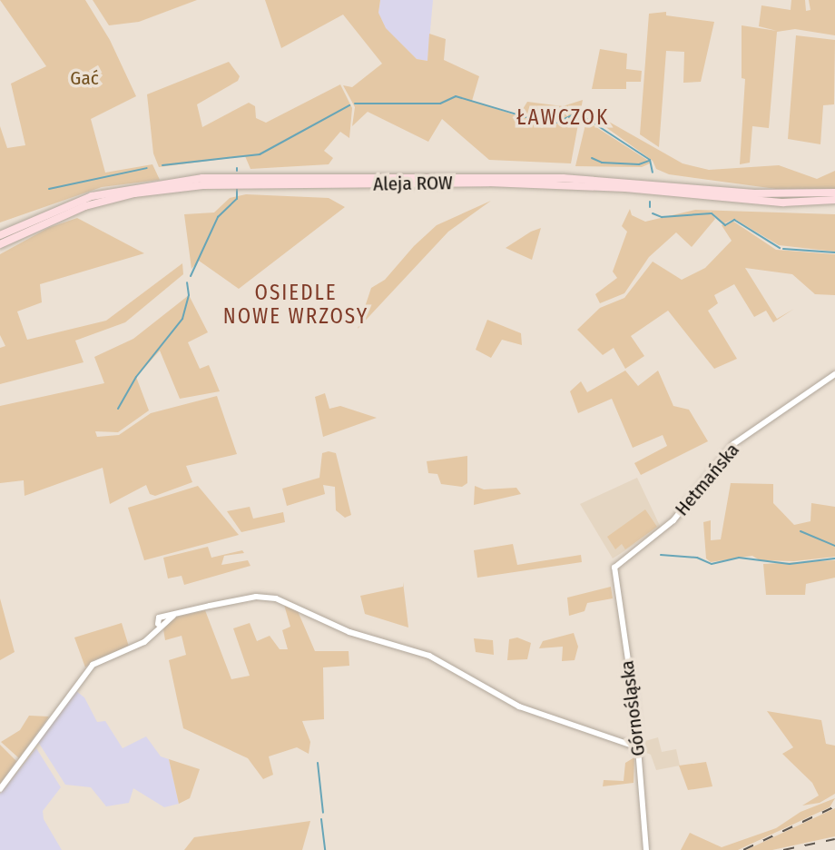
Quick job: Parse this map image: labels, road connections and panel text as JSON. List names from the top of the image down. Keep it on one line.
{"streets":{"main road":["Aleja ROW"],"street":["Hetmańska","Górnośląska"]},"crossings":[["Hetmańska","Górnośląska"]],"districts":["ŁAWCZOK","OSIEDLE NOWE WRZOSY"],"parks":["Gać"]}
